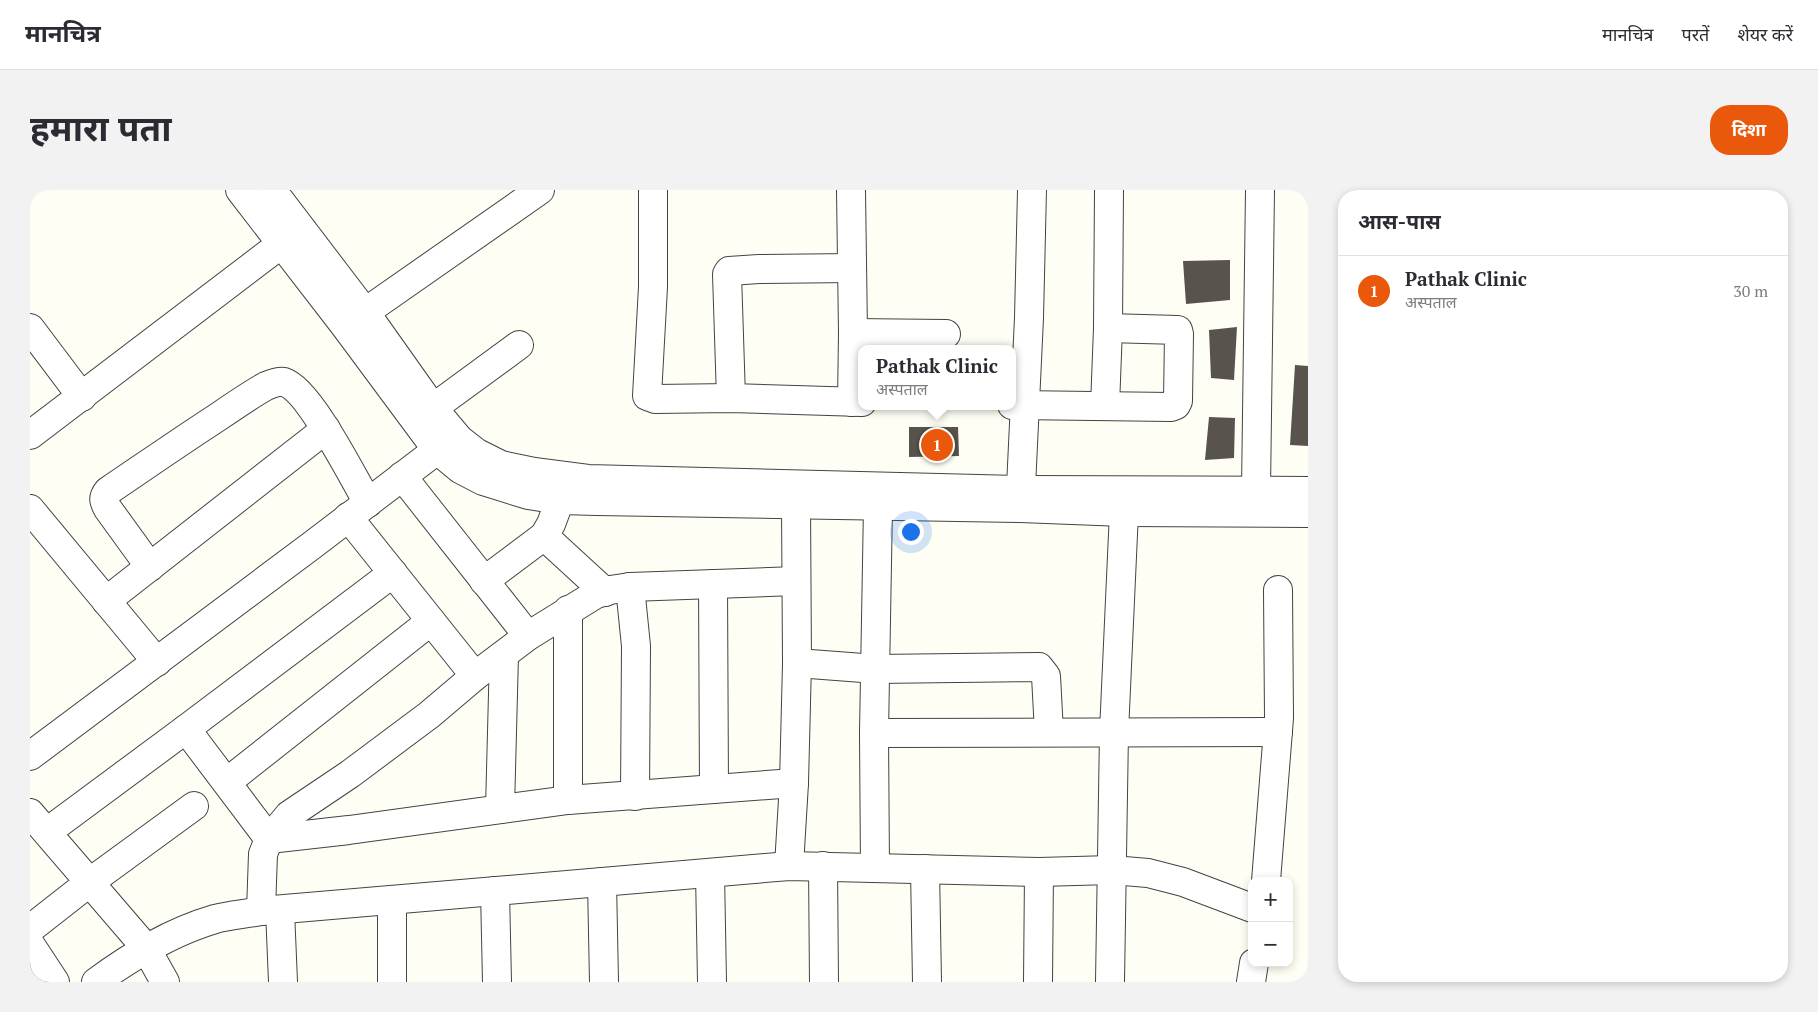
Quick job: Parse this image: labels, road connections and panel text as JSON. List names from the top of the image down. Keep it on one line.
{"page":{"header":"मानचित्र","nav":["मानचित्र","परतें","शेयर करें"],"title":"हमारा पता","buttons":"दिशा","heading":"आस-पास","list":[{"mark":"1","name":"Pathak Clinic","note":"अस्पताल","value":"30 m"}],"popup":["Pathak Clinic","अस्पताल"],"pins":"1","map_buttons":["+","−"]}}
